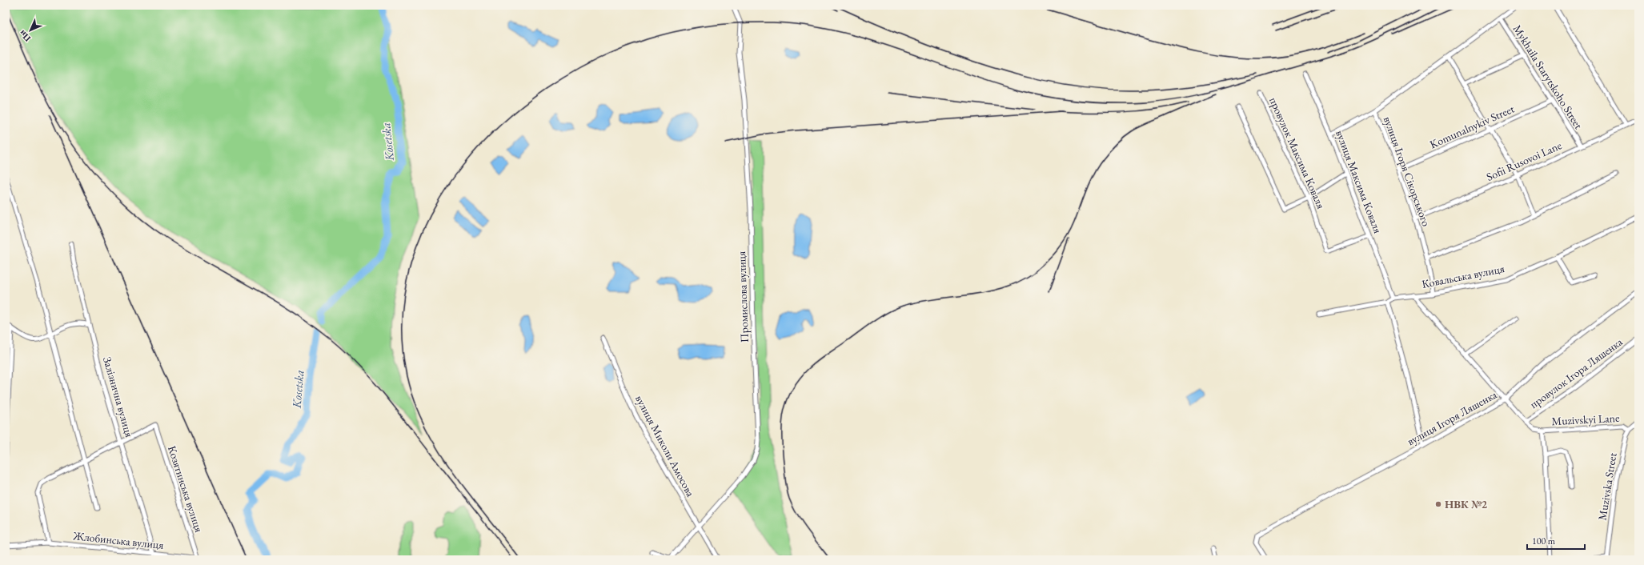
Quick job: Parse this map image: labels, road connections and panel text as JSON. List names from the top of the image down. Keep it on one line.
{"streets":{"street":["Mykhaila Starytskoho Street","Komunalnykiv Street","провулок Максима Коваля","Sofii Rusovoi Lane","вулиця Ігоря Сікорського","вулиця Максима Коваля","Ковальська вулиця","Промислова вулиця","провулок Ігора Ляшенка","Залізнична вулиця","вулиця Ігоря Ляшенка","Muzivskyi Lane","вулиця Миколи Амосова","Muzivska Street","Козятинська вулиця","Жлобинська вулиця"]},"crossings":[["Mykhaila Starytskoho Street","Komunalnykiv Street"],["Mykhaila Starytskoho Street","Sofii Rusovoi Lane"],["Komunalnykiv Street","вулиця Ігоря Сікорського"],["провулок Максима Коваля","вулиця Максима Коваля"],["Sofii Rusovoi Lane","вулиця Ігоря Сікорського"],["вулиця Ігоря Сікорського","Ковальська вулиця"],["вулиця Максима Коваля","Ковальська вулиця"],["Промислова вулиця","вулиця Миколи Амосова"],["Залізнична вулиця","Козятинська вулиця"],["Залізнична вулиця","Жлобинська вулиця"],["Muzivskyi Lane","Muzivska Street"],["Козятинська вулиця","Жлобинська вулиця"]],"water":["Kosetska"],"places":["НВК №2"],"scale_bar":"100 m","north":"bottom left"}
